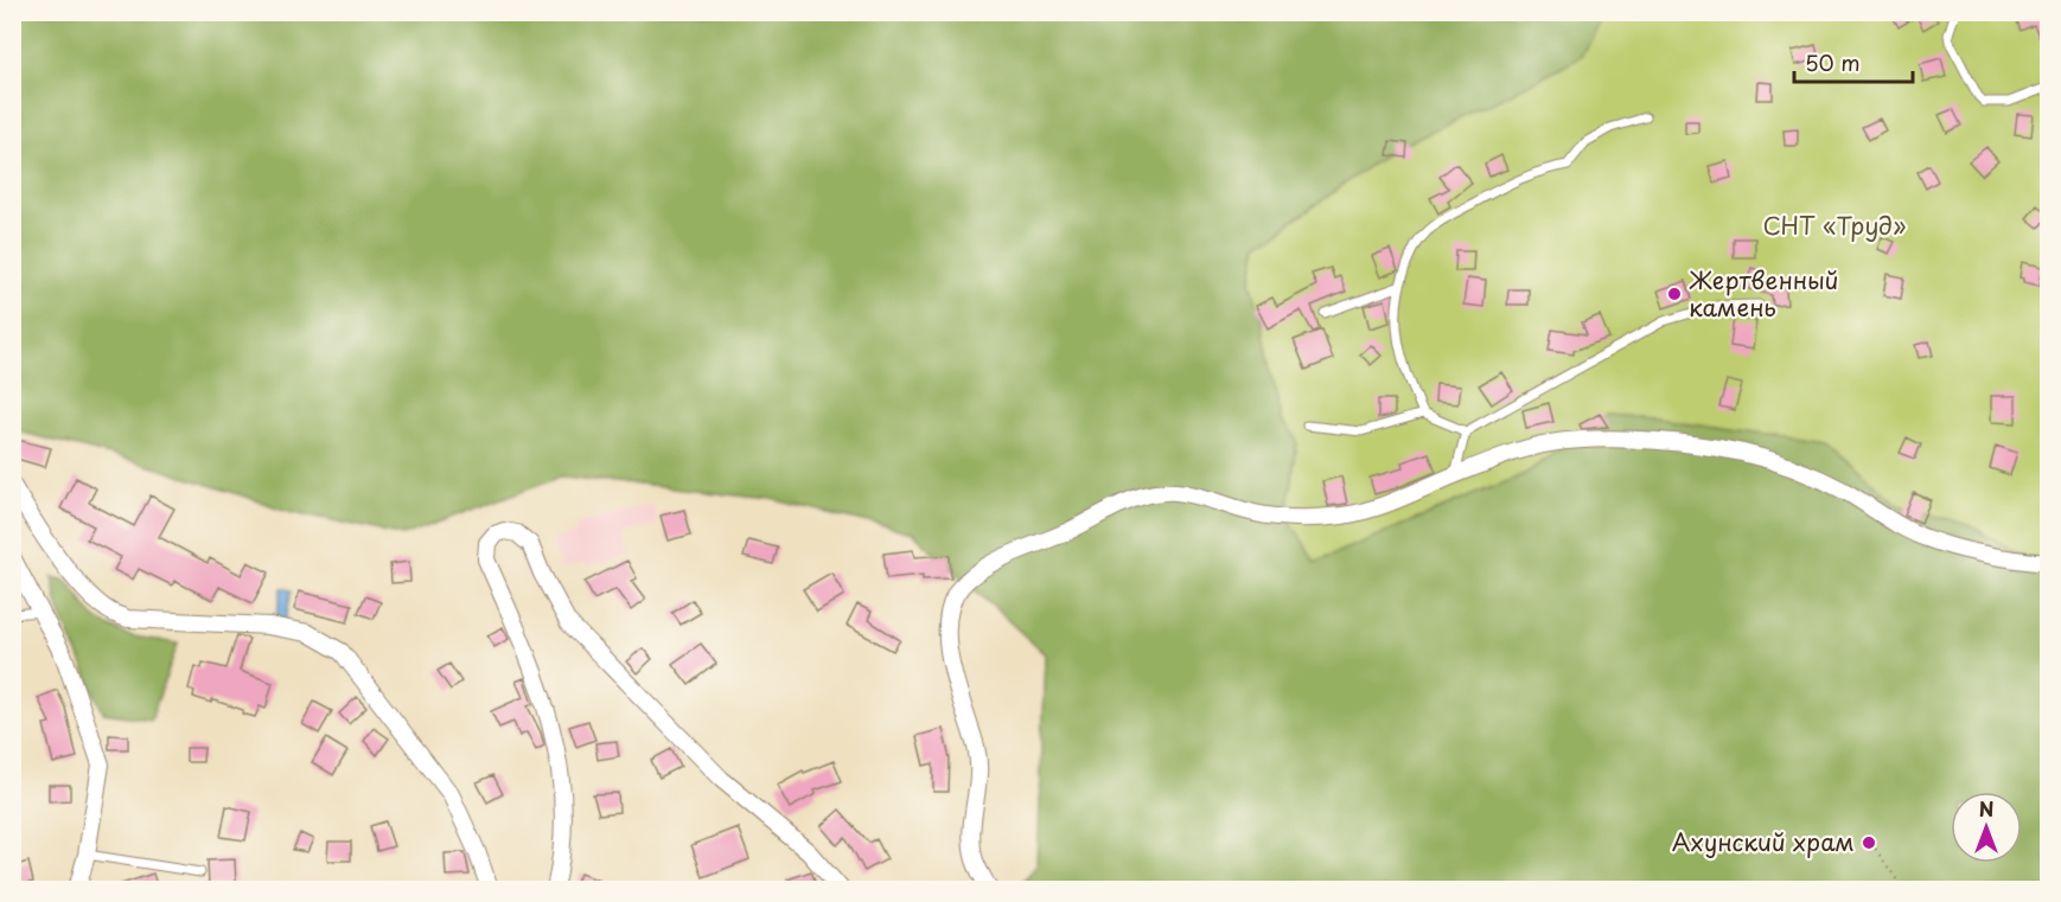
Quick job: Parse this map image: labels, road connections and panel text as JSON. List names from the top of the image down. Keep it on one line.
{"parks":["СНТ «Труд»"],"places":["Жертвенный камень","Ахунский храм"],"scale_bar":"50 m","north":"top"}
